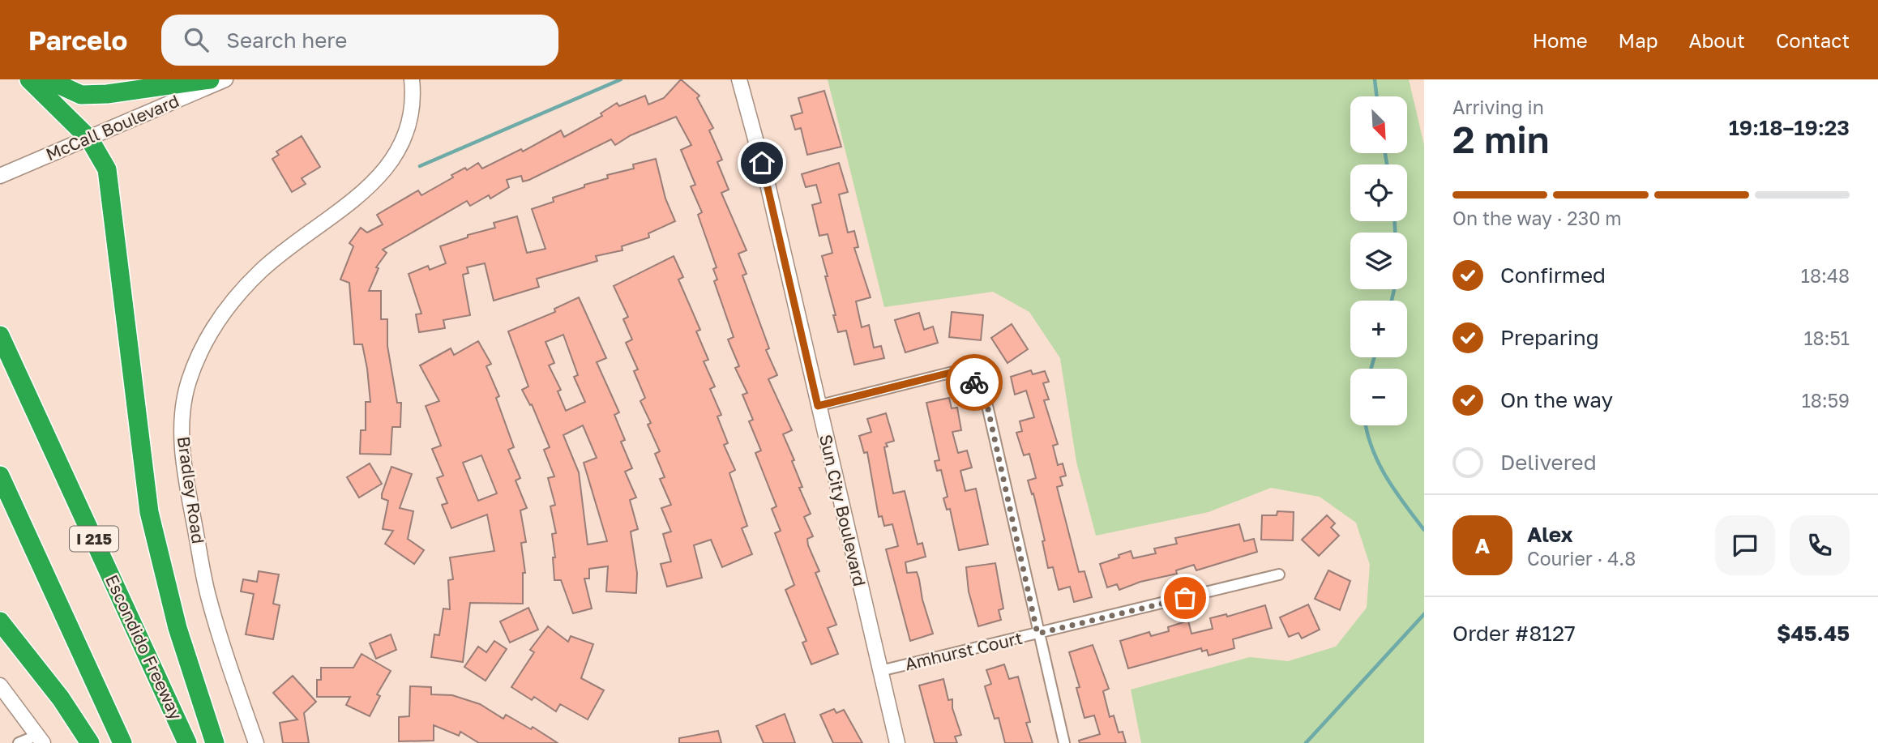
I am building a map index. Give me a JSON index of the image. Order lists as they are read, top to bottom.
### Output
{
  "streets": {
    "highway": ["I 215", "Escondido Freeway"],
    "street": [
      "McCall Boulevard",
      "Bradley Road",
      "Sun City Boulevard",
      "Amhurst Court"
    ]
  },
  "crossings": [
    ["Sun City Boulevard", "Amhurst Court"]
  ],
  "north": "bottom right",
  "page": {
    "header": "Parcelo",
    "search": "Search here",
    "nav": [
      "Home",
      "Map",
      "About",
      "Contact"
    ],
    "heading": ["2 min", "Arriving in", "19:18–19:23"],
    "panel": [
      "Alex",
      "Courier · 4.8",
      "Order #8127",
      "$45.45"
    ],
    "map_buttons": ["+", "−"],
    "bar": "On the way · 230 m",
    "list": [
      ["Confirmed", "18:48"],
      ["Preparing", "18:51"],
      ["On the way", "18:59"],
      "Delivered"
    ],
    "round": "A"
  }
}
